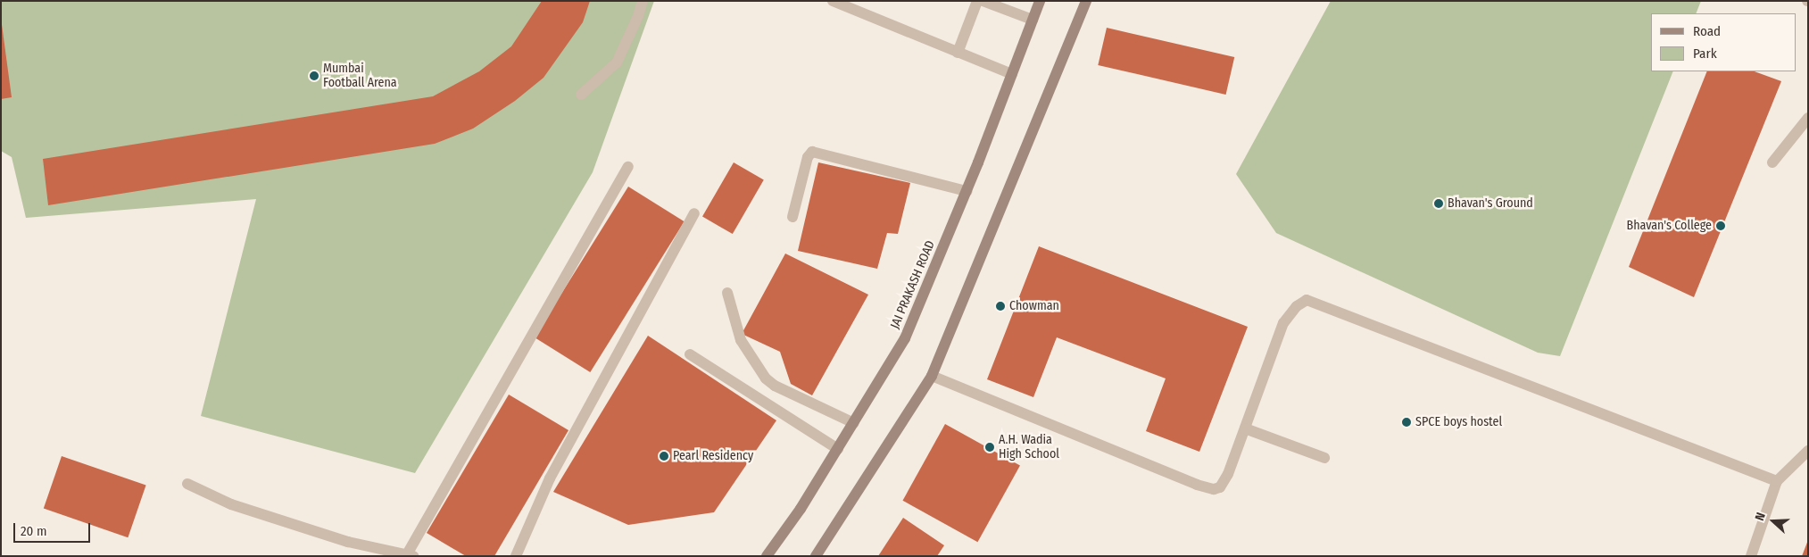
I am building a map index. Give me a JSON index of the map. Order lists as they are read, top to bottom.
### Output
{
  "streets": {
    "main road": ["JAI PRAKASH ROAD"]
  },
  "places": [
    "Mumbai Football Arena",
    "Bhavan's Ground",
    "Bhavan's College",
    "Chowman",
    "SPCE boys hostel",
    "A.H. Wadia High School",
    "Pearl Residency"
  ],
  "legend": ["Road", "Park"],
  "scale_bar": "20 m",
  "north": "left"
}
